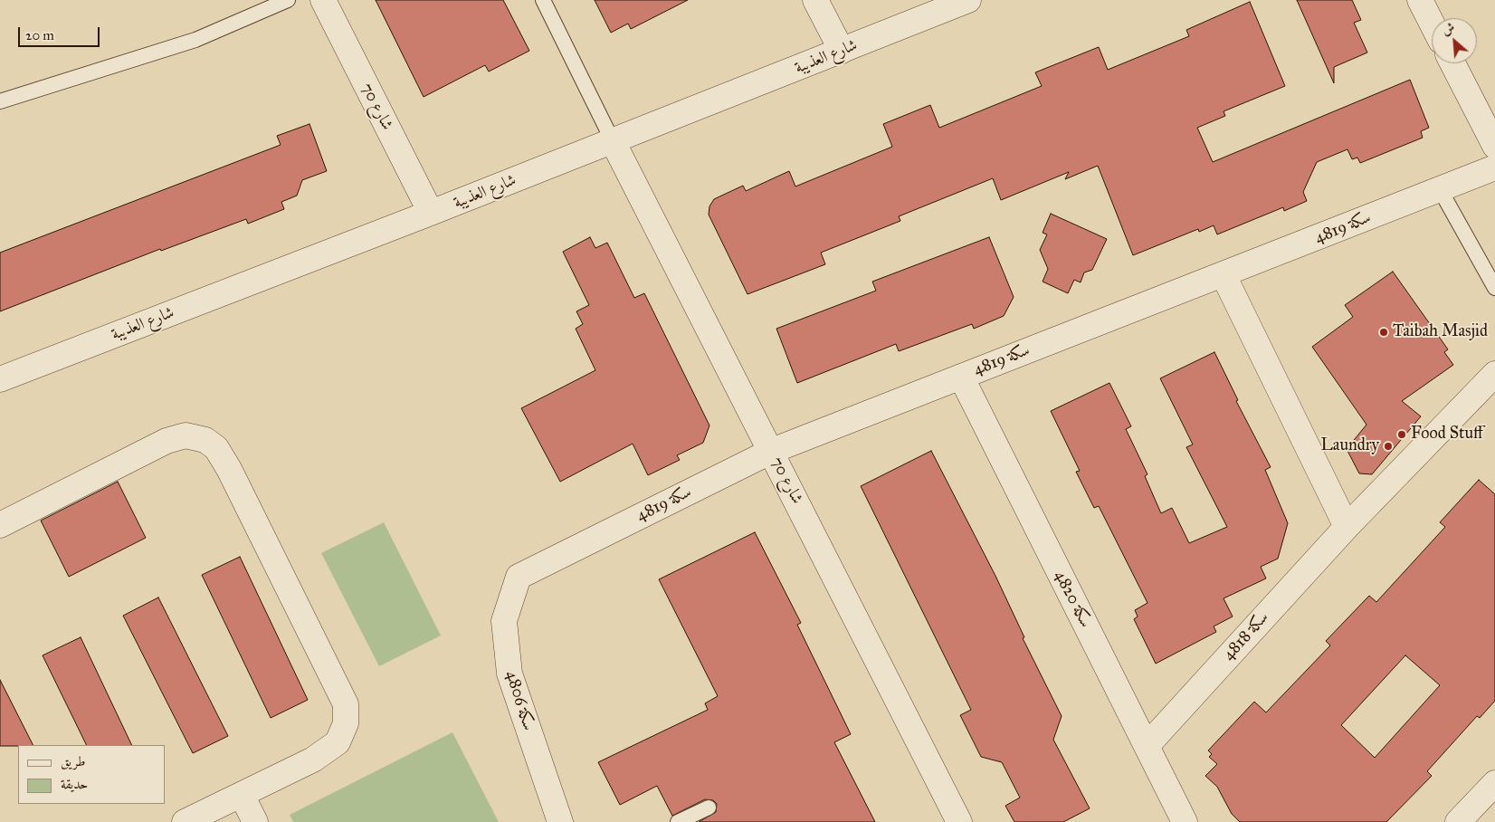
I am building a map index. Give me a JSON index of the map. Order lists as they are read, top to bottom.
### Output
{
  "streets": {
    "street": [
      "شارع العذيبة",
      "شارع 70",
      "سكة 4819",
      "سكة 4820",
      "سكة 4818",
      "سكة 4806"
    ]
  },
  "crossings": [
    ["شارع العذيبة", "شارع 70"],
    ["شارع 70", "سكة 4819"],
    ["سكة 4819", "سكة 4820"],
    ["سكة 4819", "سكة 4806"],
    ["سكة 4820", "سكة 4818"]
  ],
  "places": ["Taibah Masjid", "Food Stuff", "Laundry"],
  "legend": ["طريق", "حديقة"],
  "scale_bar": "20 m",
  "north": "top left"
}
